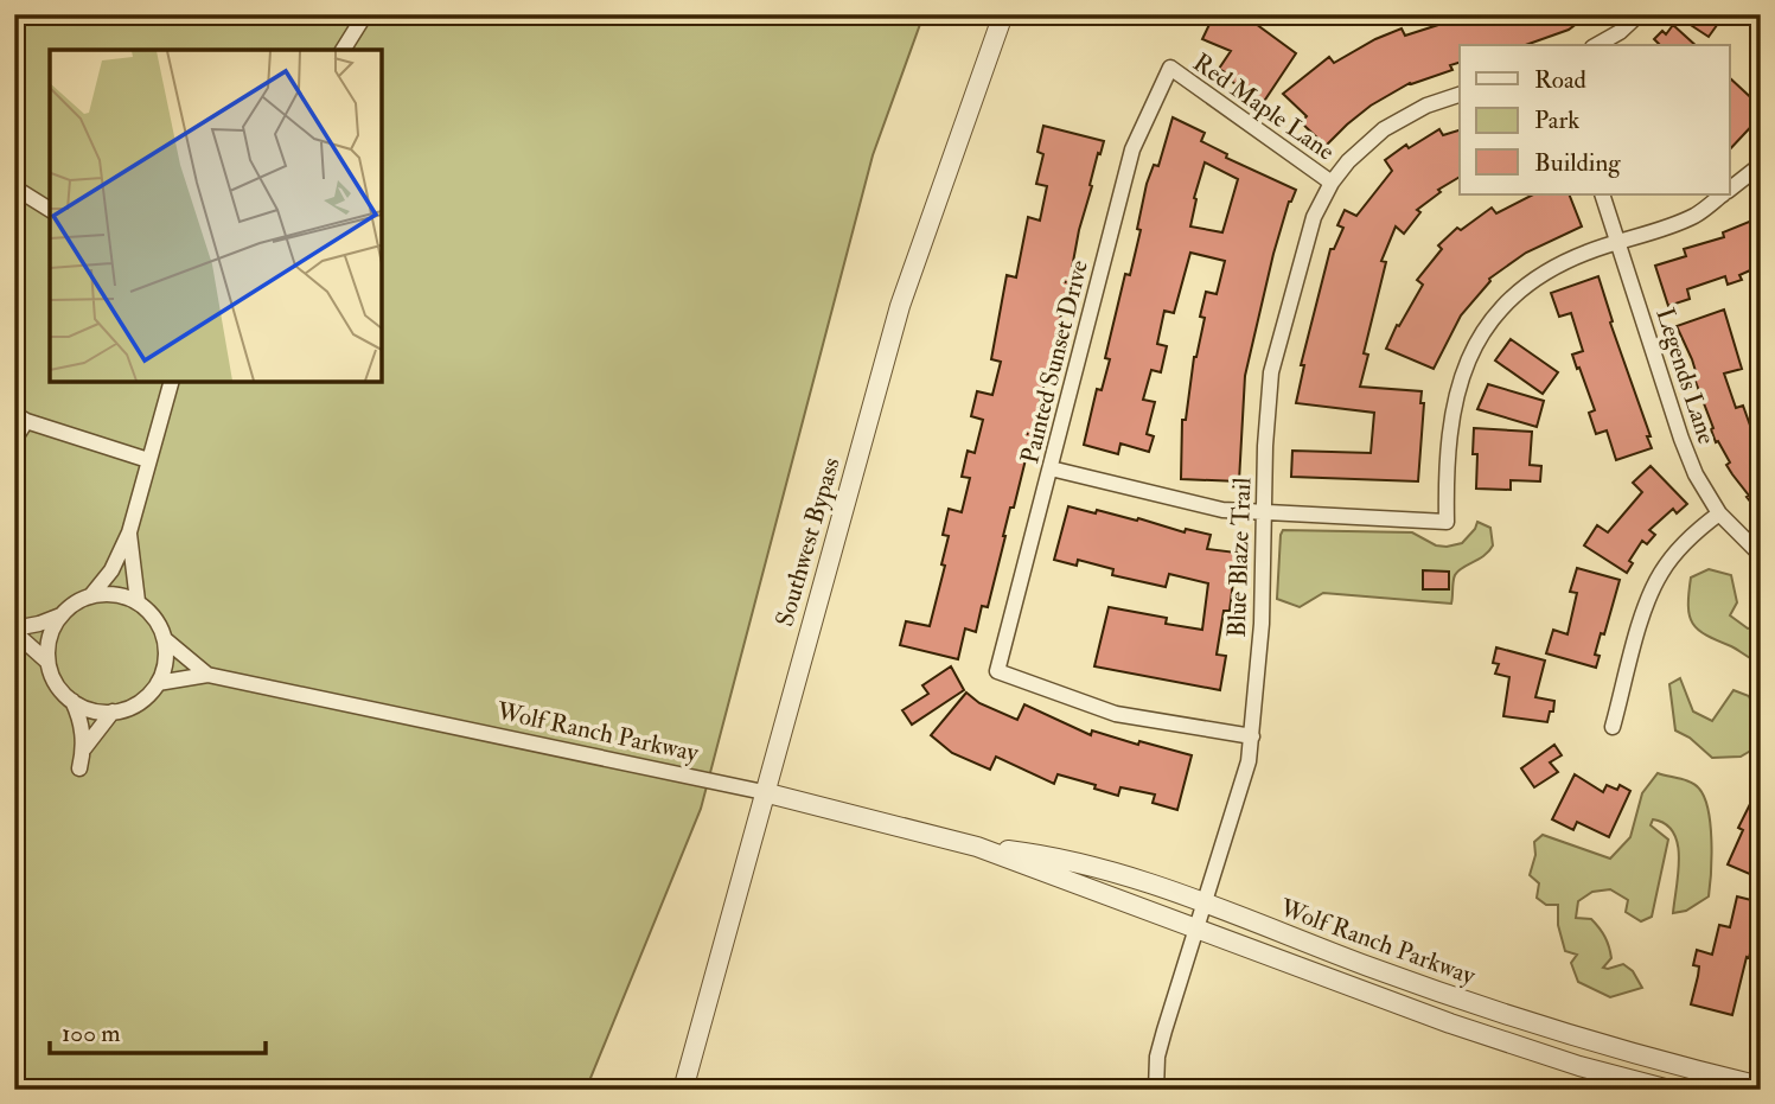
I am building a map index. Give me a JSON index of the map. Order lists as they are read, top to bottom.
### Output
{
  "streets": {
    "street": [
      "Red Maple Lane",
      "Painted Sunset Drive",
      "Legends Lane",
      "Southwest Bypass",
      "Blue Blaze Trail",
      "Wolf Ranch Parkway"
    ]
  },
  "crossings": [
    ["Red Maple Lane", "Painted Sunset Drive"],
    ["Red Maple Lane", "Blue Blaze Trail"],
    ["Painted Sunset Drive", "Blue Blaze Trail"],
    ["Southwest Bypass", "Wolf Ranch Parkway"],
    ["Blue Blaze Trail", "Wolf Ranch Parkway"]
  ],
  "legend": ["Road", "Park", "Building"],
  "scale_bar": "100 m"
}
